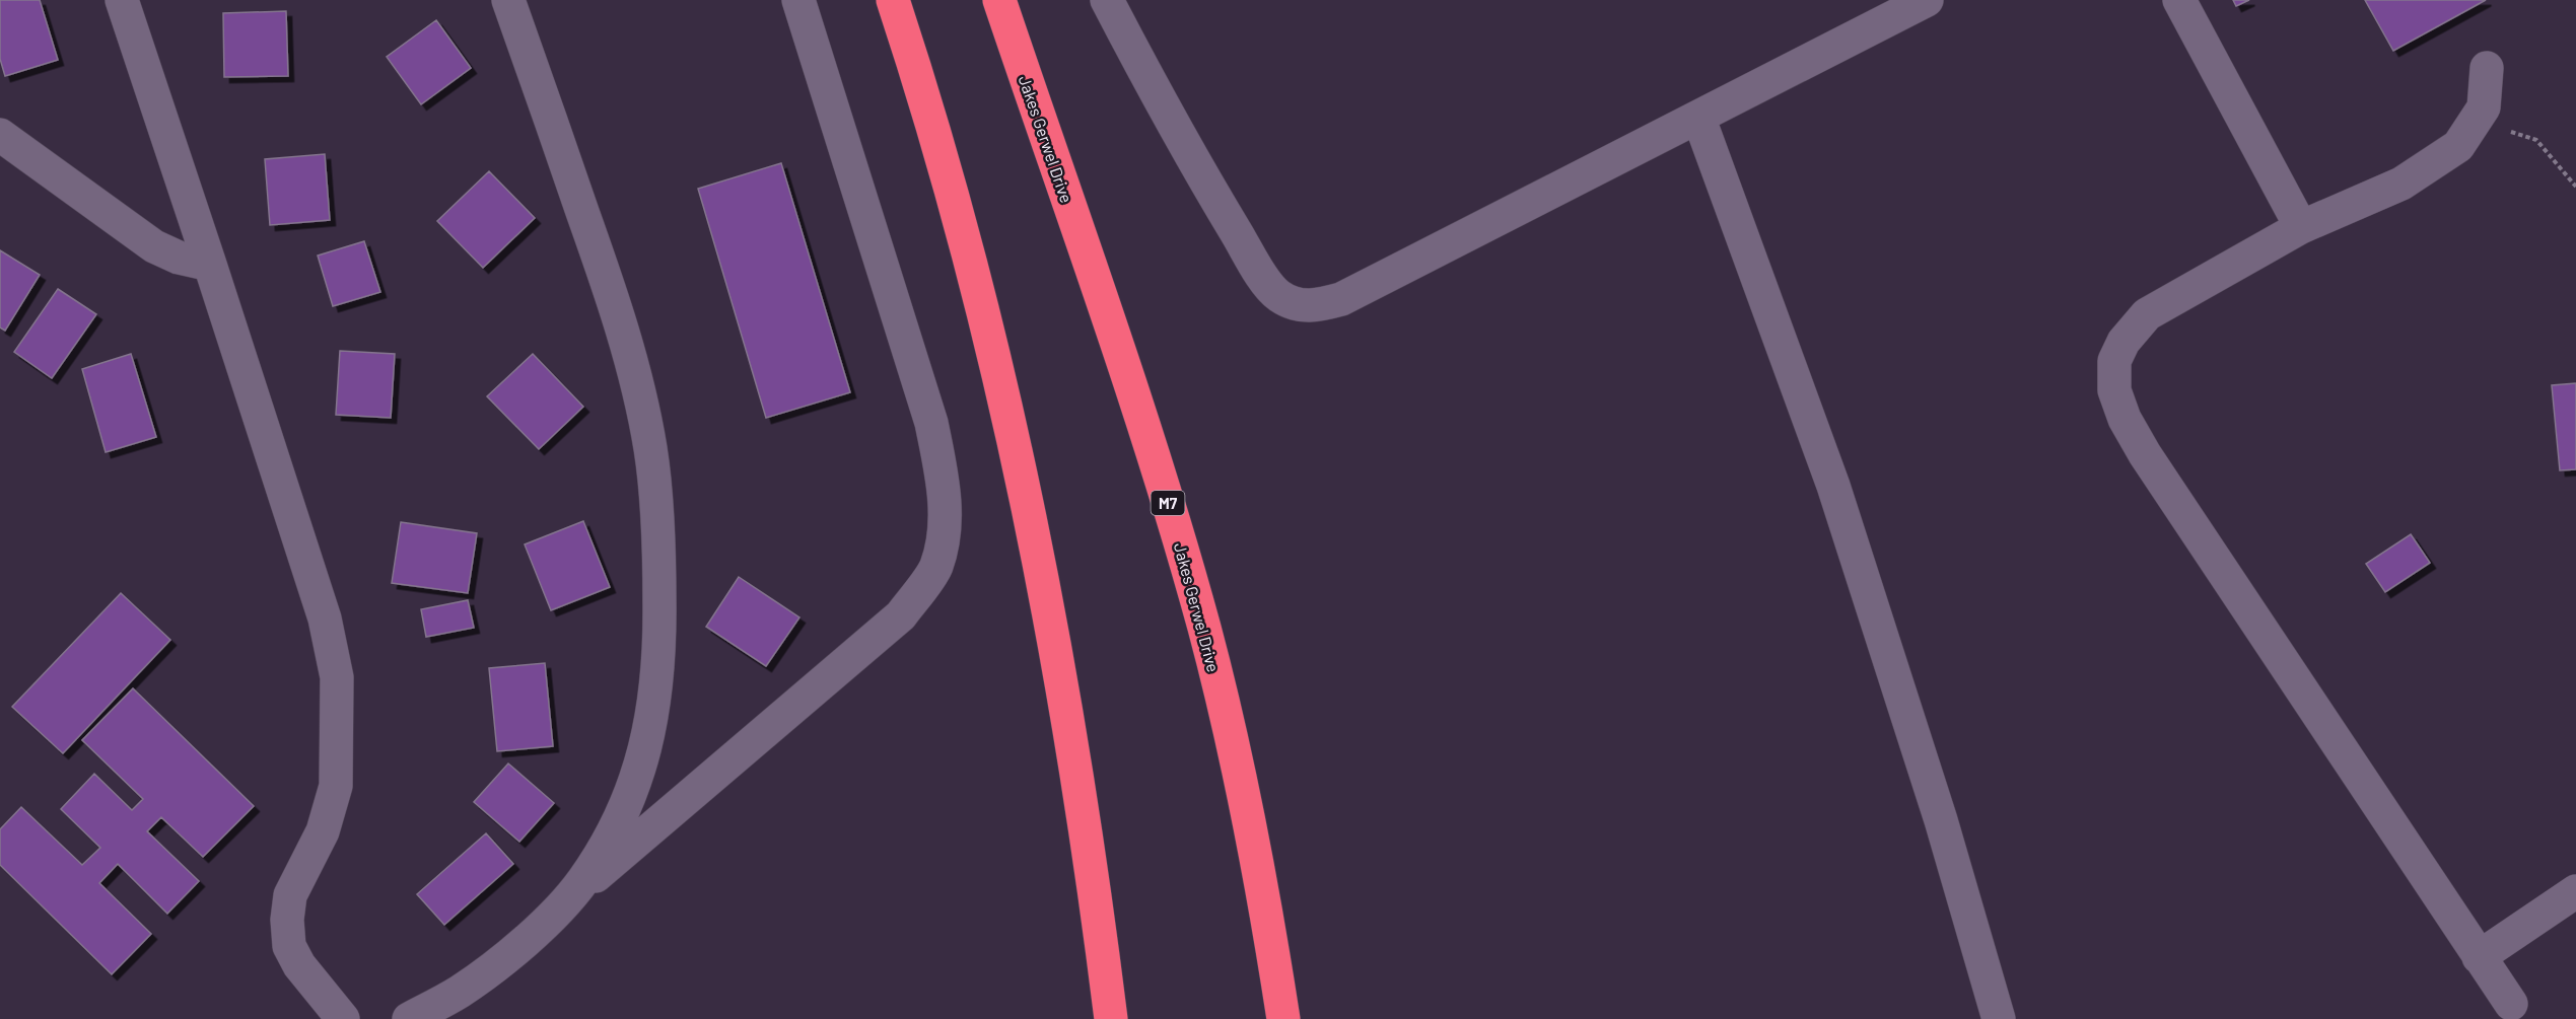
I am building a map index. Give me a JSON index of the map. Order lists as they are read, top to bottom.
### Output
{
  "streets": {
    "highway": ["Jakes Gerwel Drive", "M7"]
  }
}
